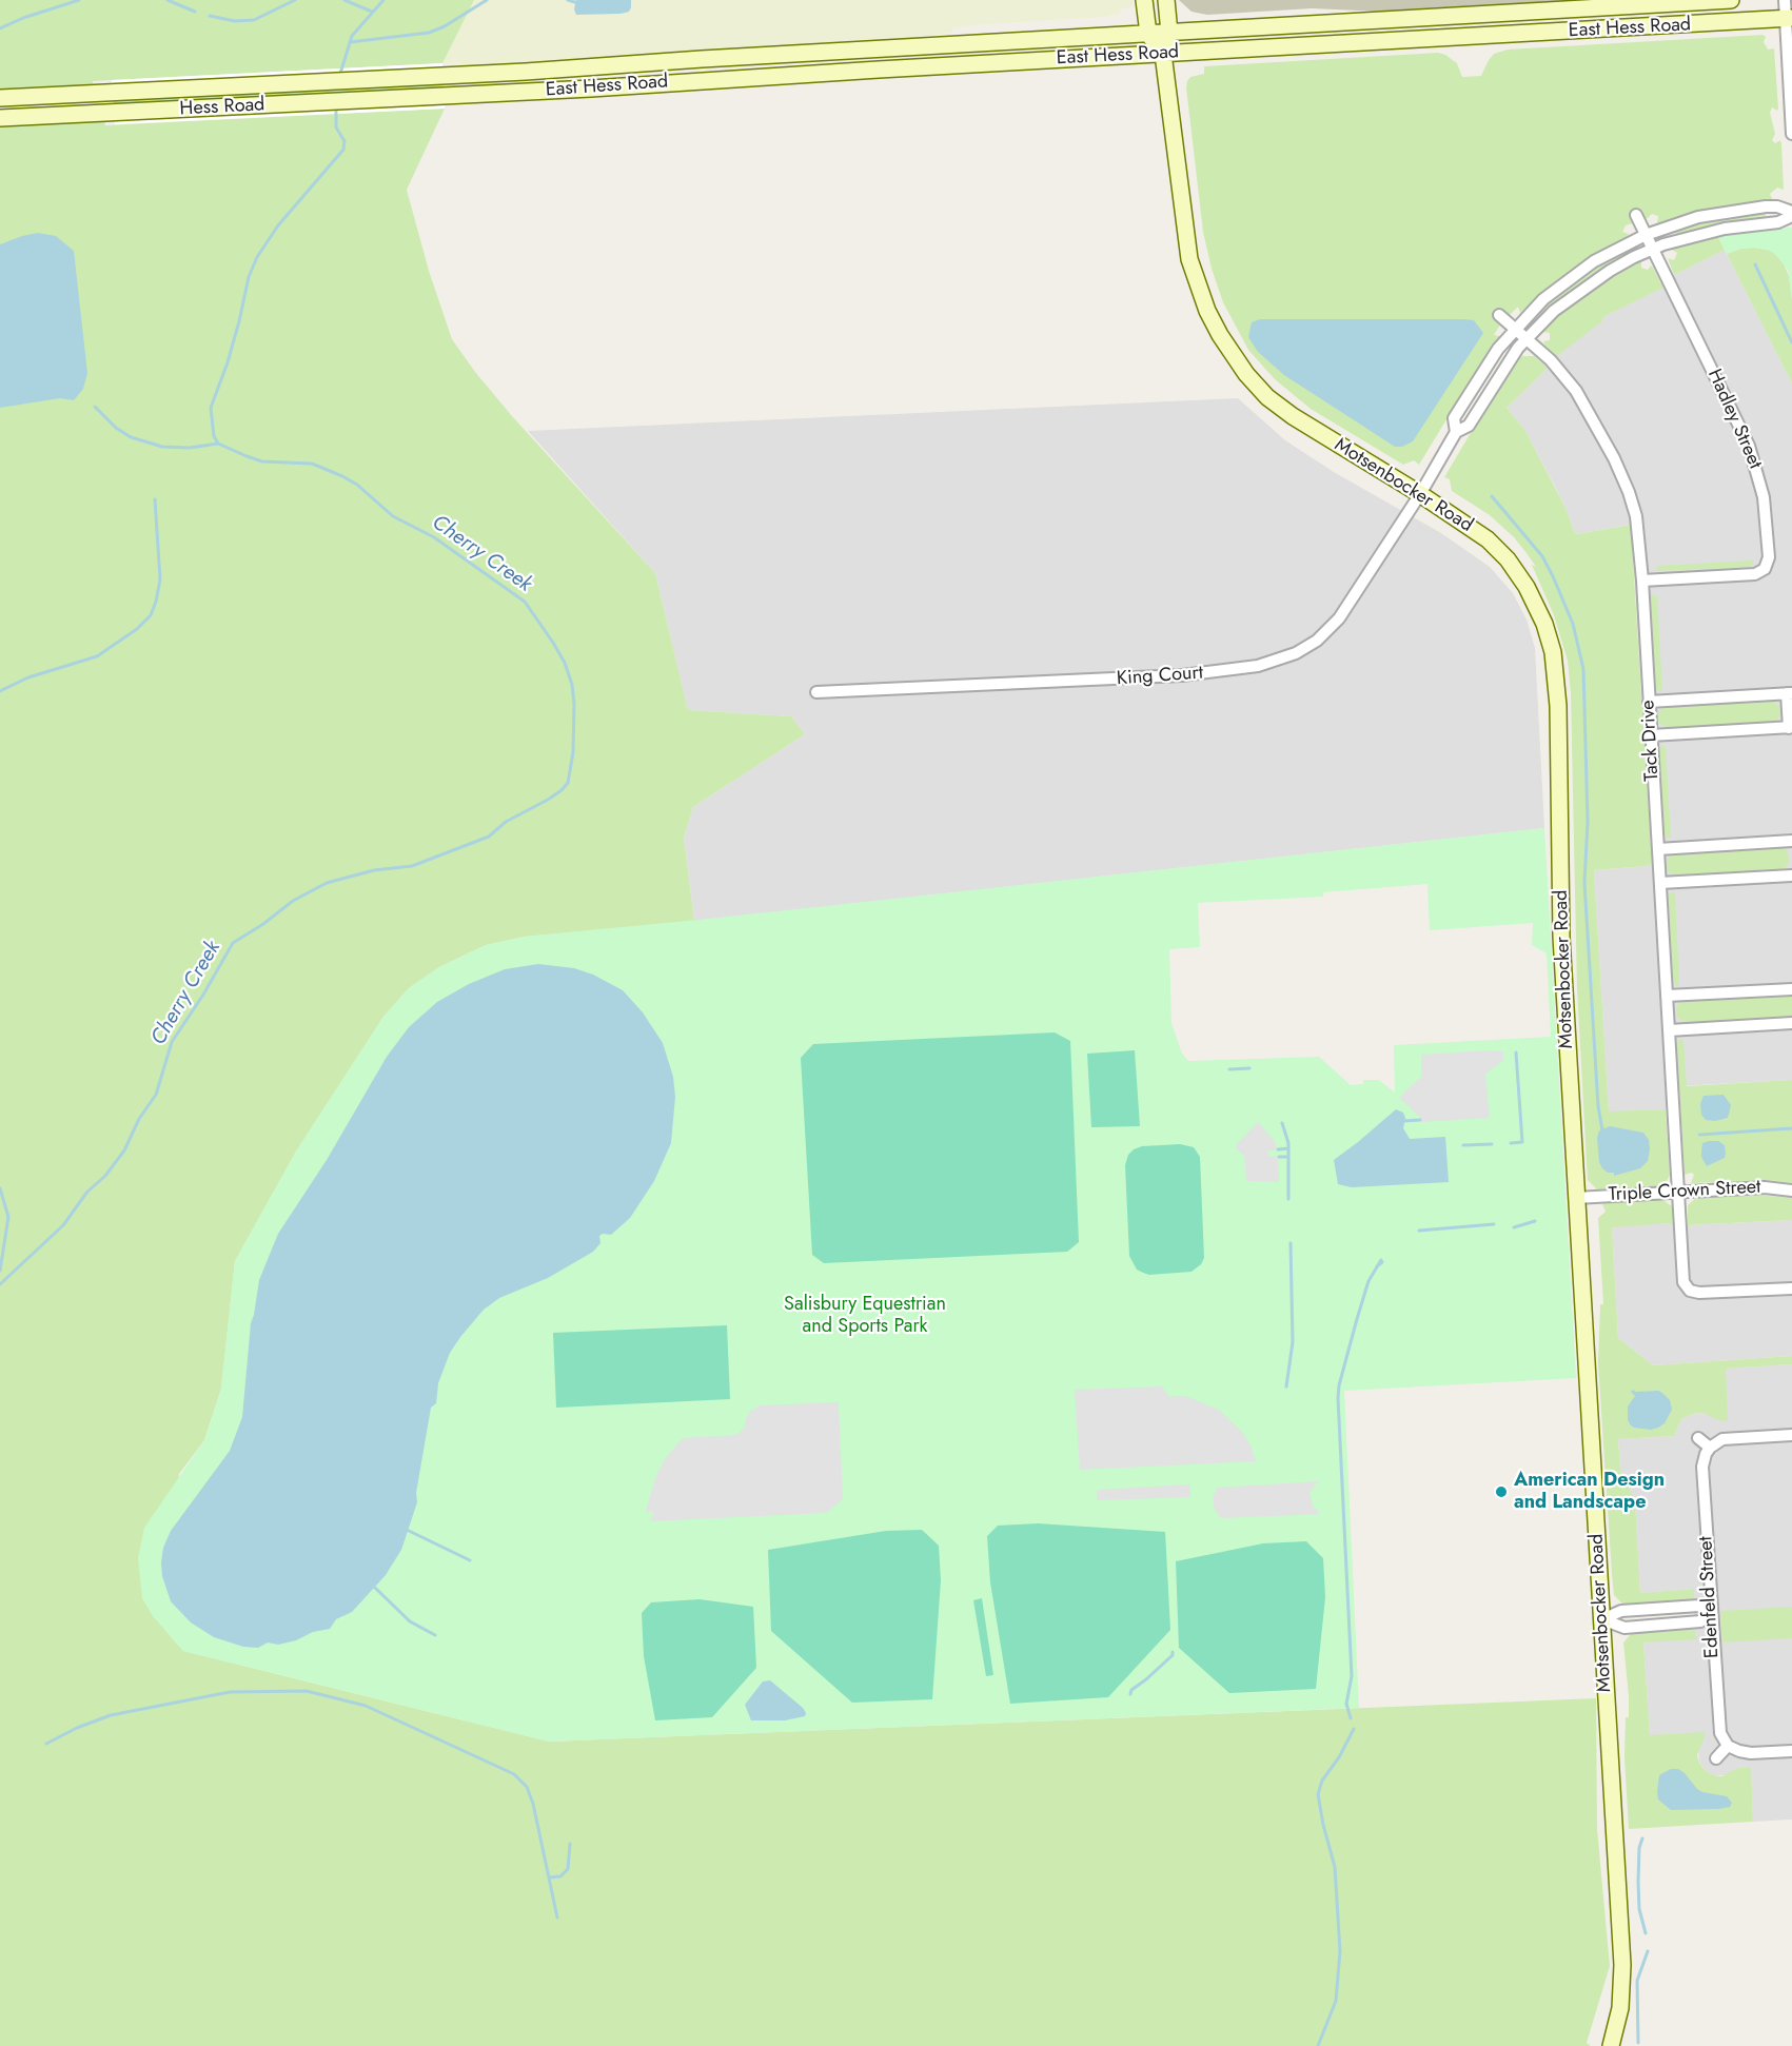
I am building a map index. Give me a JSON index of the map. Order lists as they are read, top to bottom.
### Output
{
  "streets": {
    "main road": ["East Hess Road", "Hess Road", "Motsenbocker Road"],
    "street": [
      "Hadley Street",
      "King Court",
      "Tack Drive",
      "Triple Crown Street",
      "Edenfeld Street"
    ]
  },
  "crossings": [
    ["East Hess Road", "Hess Road"],
    ["East Hess Road", "Motsenbocker Road"],
    ["Hadley Street", "Tack Drive"],
    ["Motsenbocker Road", "King Court"],
    ["Motsenbocker Road", "Triple Crown Street"],
    ["Tack Drive", "Triple Crown Street"]
  ],
  "water": ["Cherry Creek"],
  "parks": ["Salisbury Equestrian and Sports Park"],
  "places": ["American Design and Landscape"]
}
